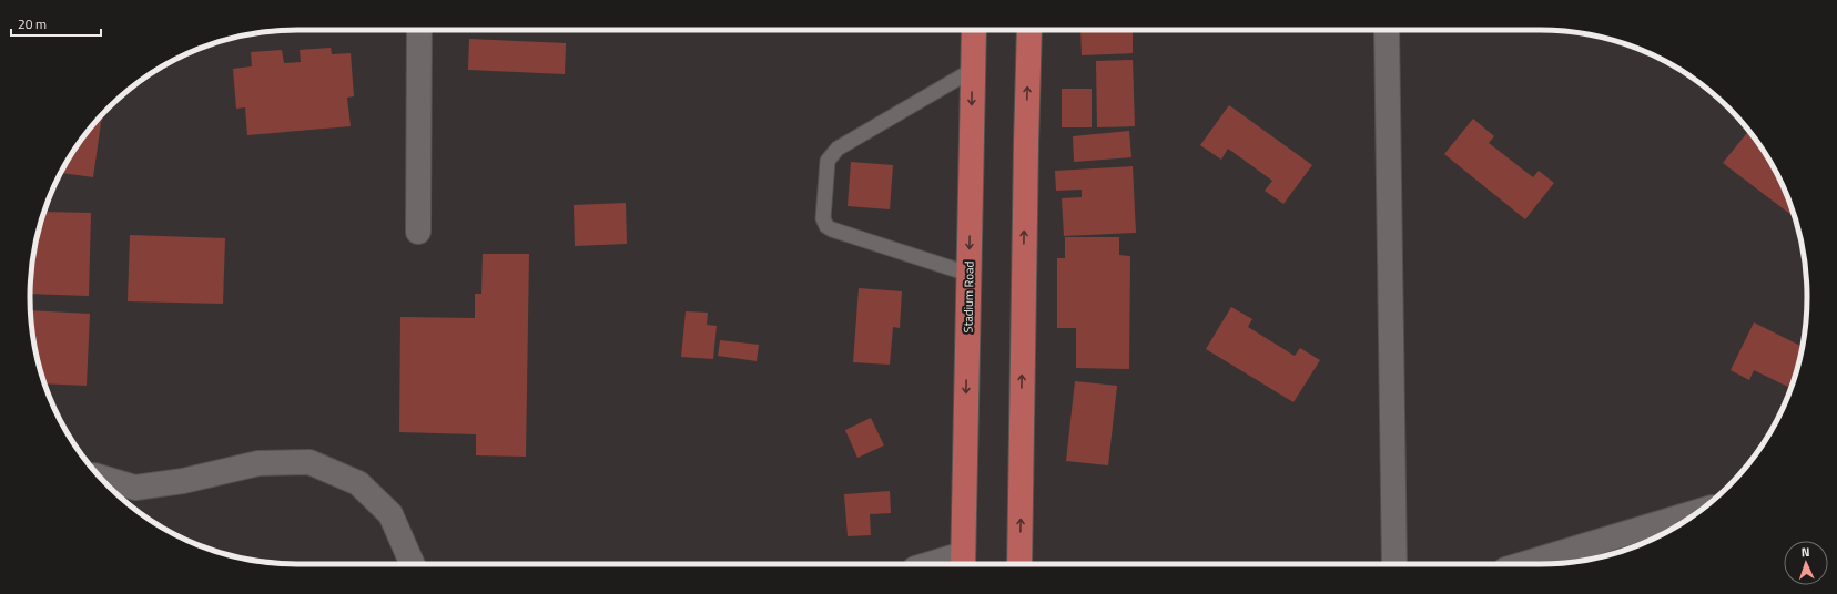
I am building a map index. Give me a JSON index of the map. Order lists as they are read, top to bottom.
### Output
{
  "streets": {
    "main road": ["Stadium Road"]
  },
  "scale_bar": "20 m",
  "north": "top"
}
